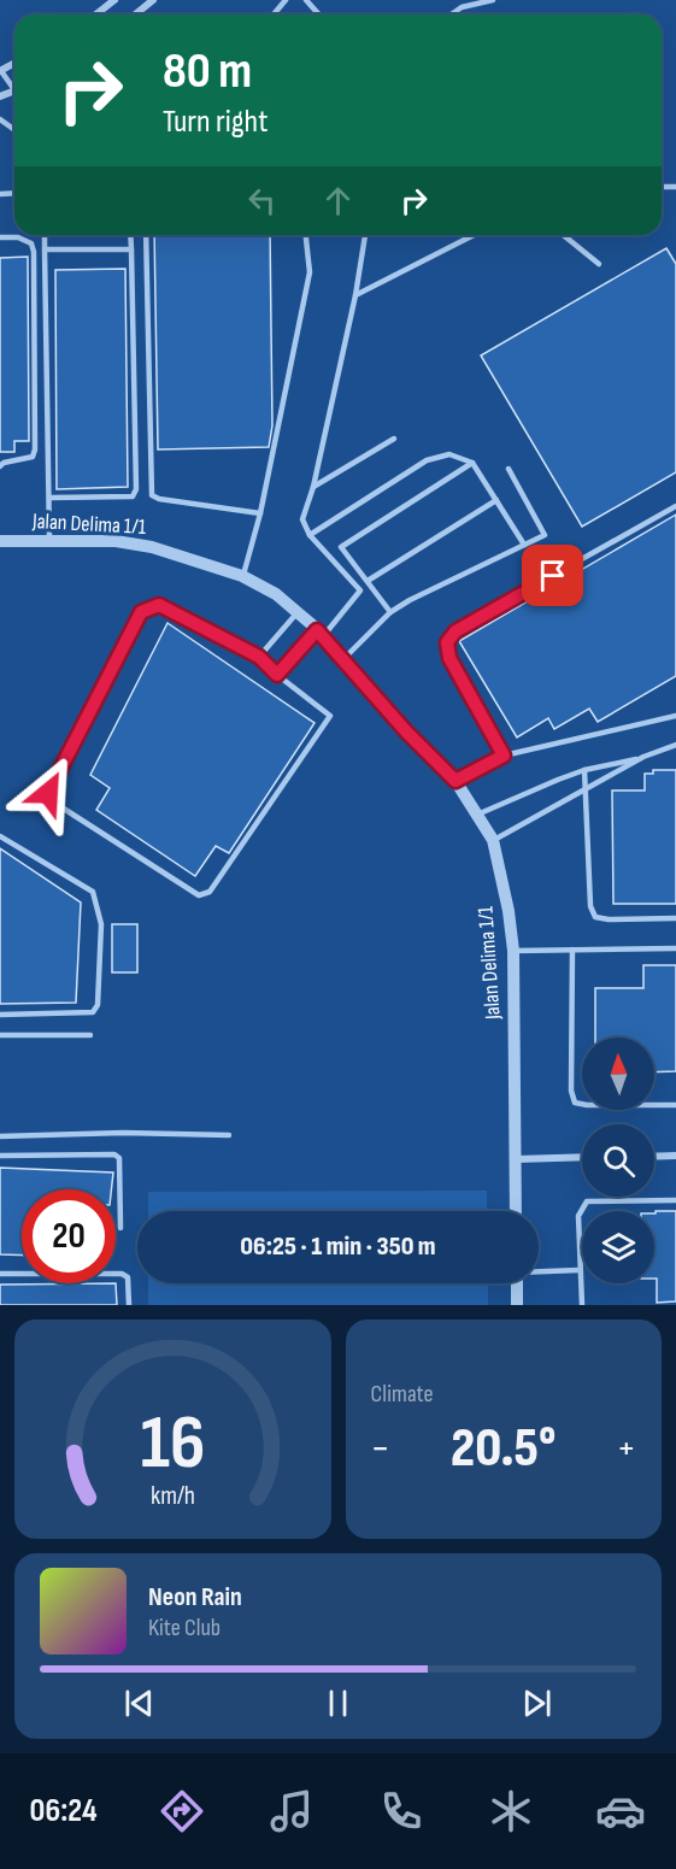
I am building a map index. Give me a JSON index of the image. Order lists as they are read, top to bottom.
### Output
{
  "streets": {
    "street": ["Jalan Delima 1/1"]
  },
  "north": "top",
  "page": {
    "turn": ["80 m", "Turn right"],
    "limit": "20",
    "trip": "06:25 · 1 min · 350 m",
    "tile": "Climate",
    "heat": ["−", "20.5°", "+"],
    "song": ["Neon Rain", "Kite Club"],
    "tabs": "06:24",
    "gauge": ["16", "km/h"]
  }
}
